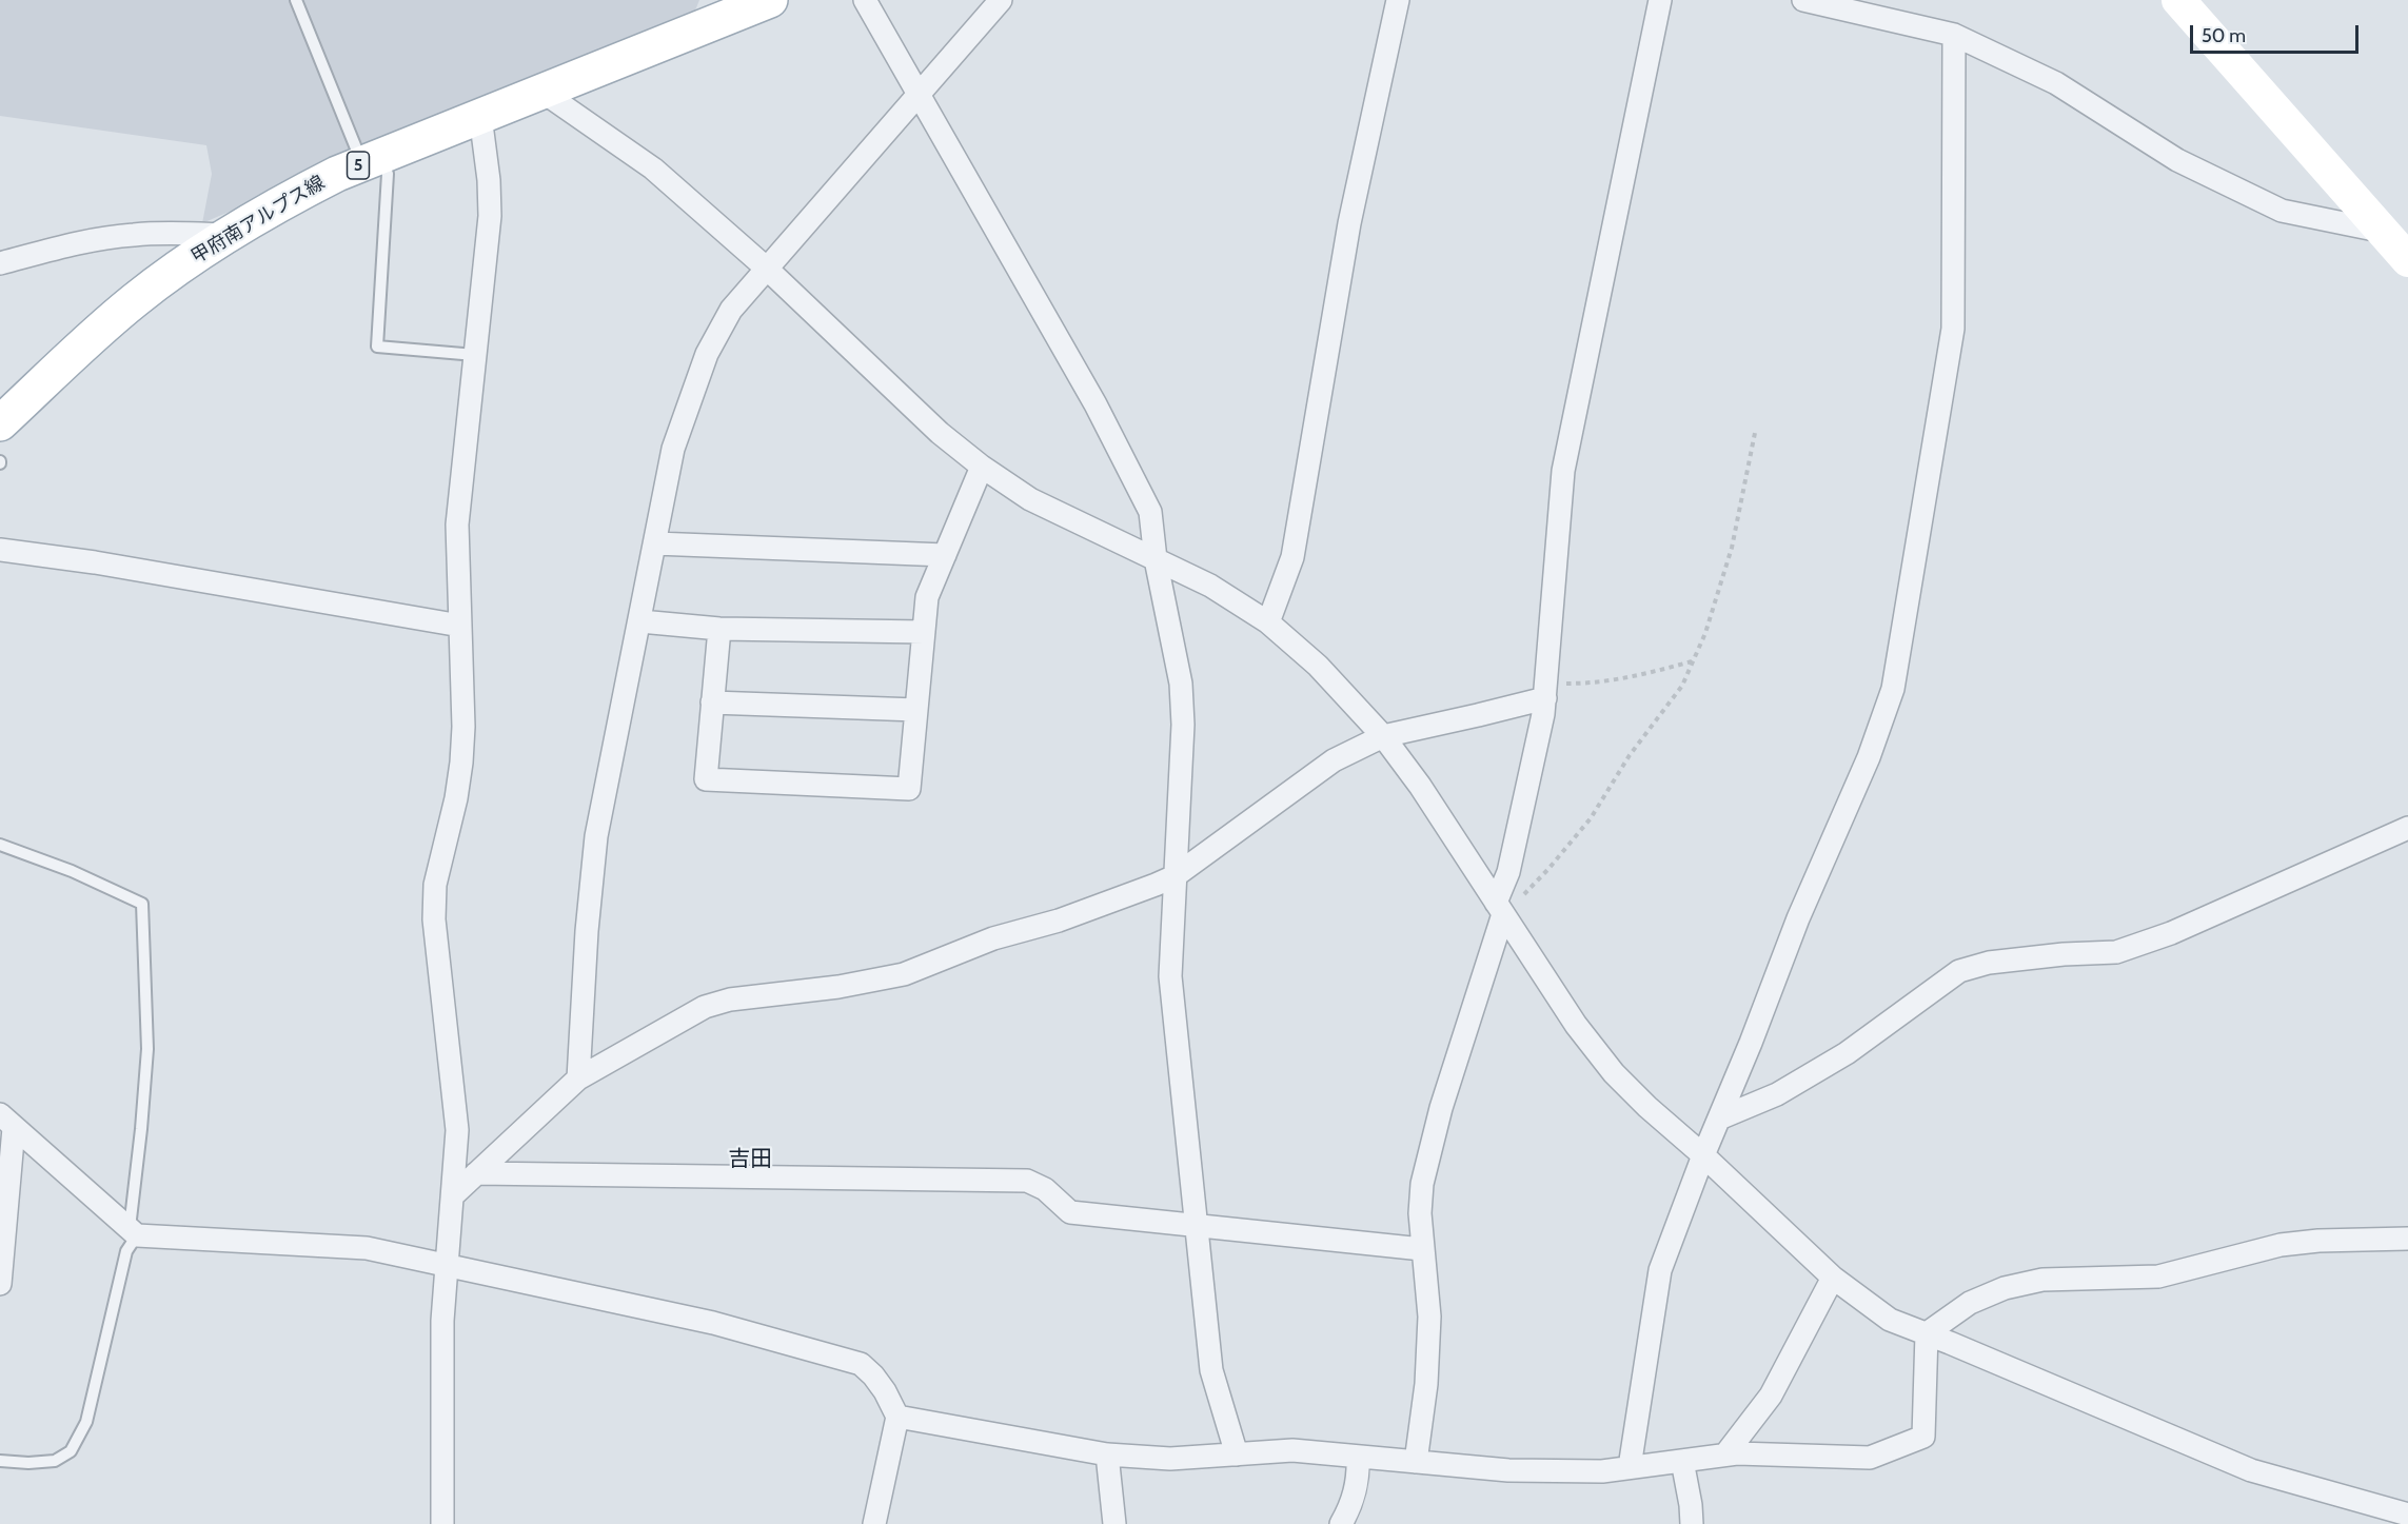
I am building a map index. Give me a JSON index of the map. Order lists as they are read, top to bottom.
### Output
{
  "streets": {
    "main road": ["5", "甲府南アルプス線"]
  },
  "districts": ["吉田"],
  "scale_bar": "50 m"
}
